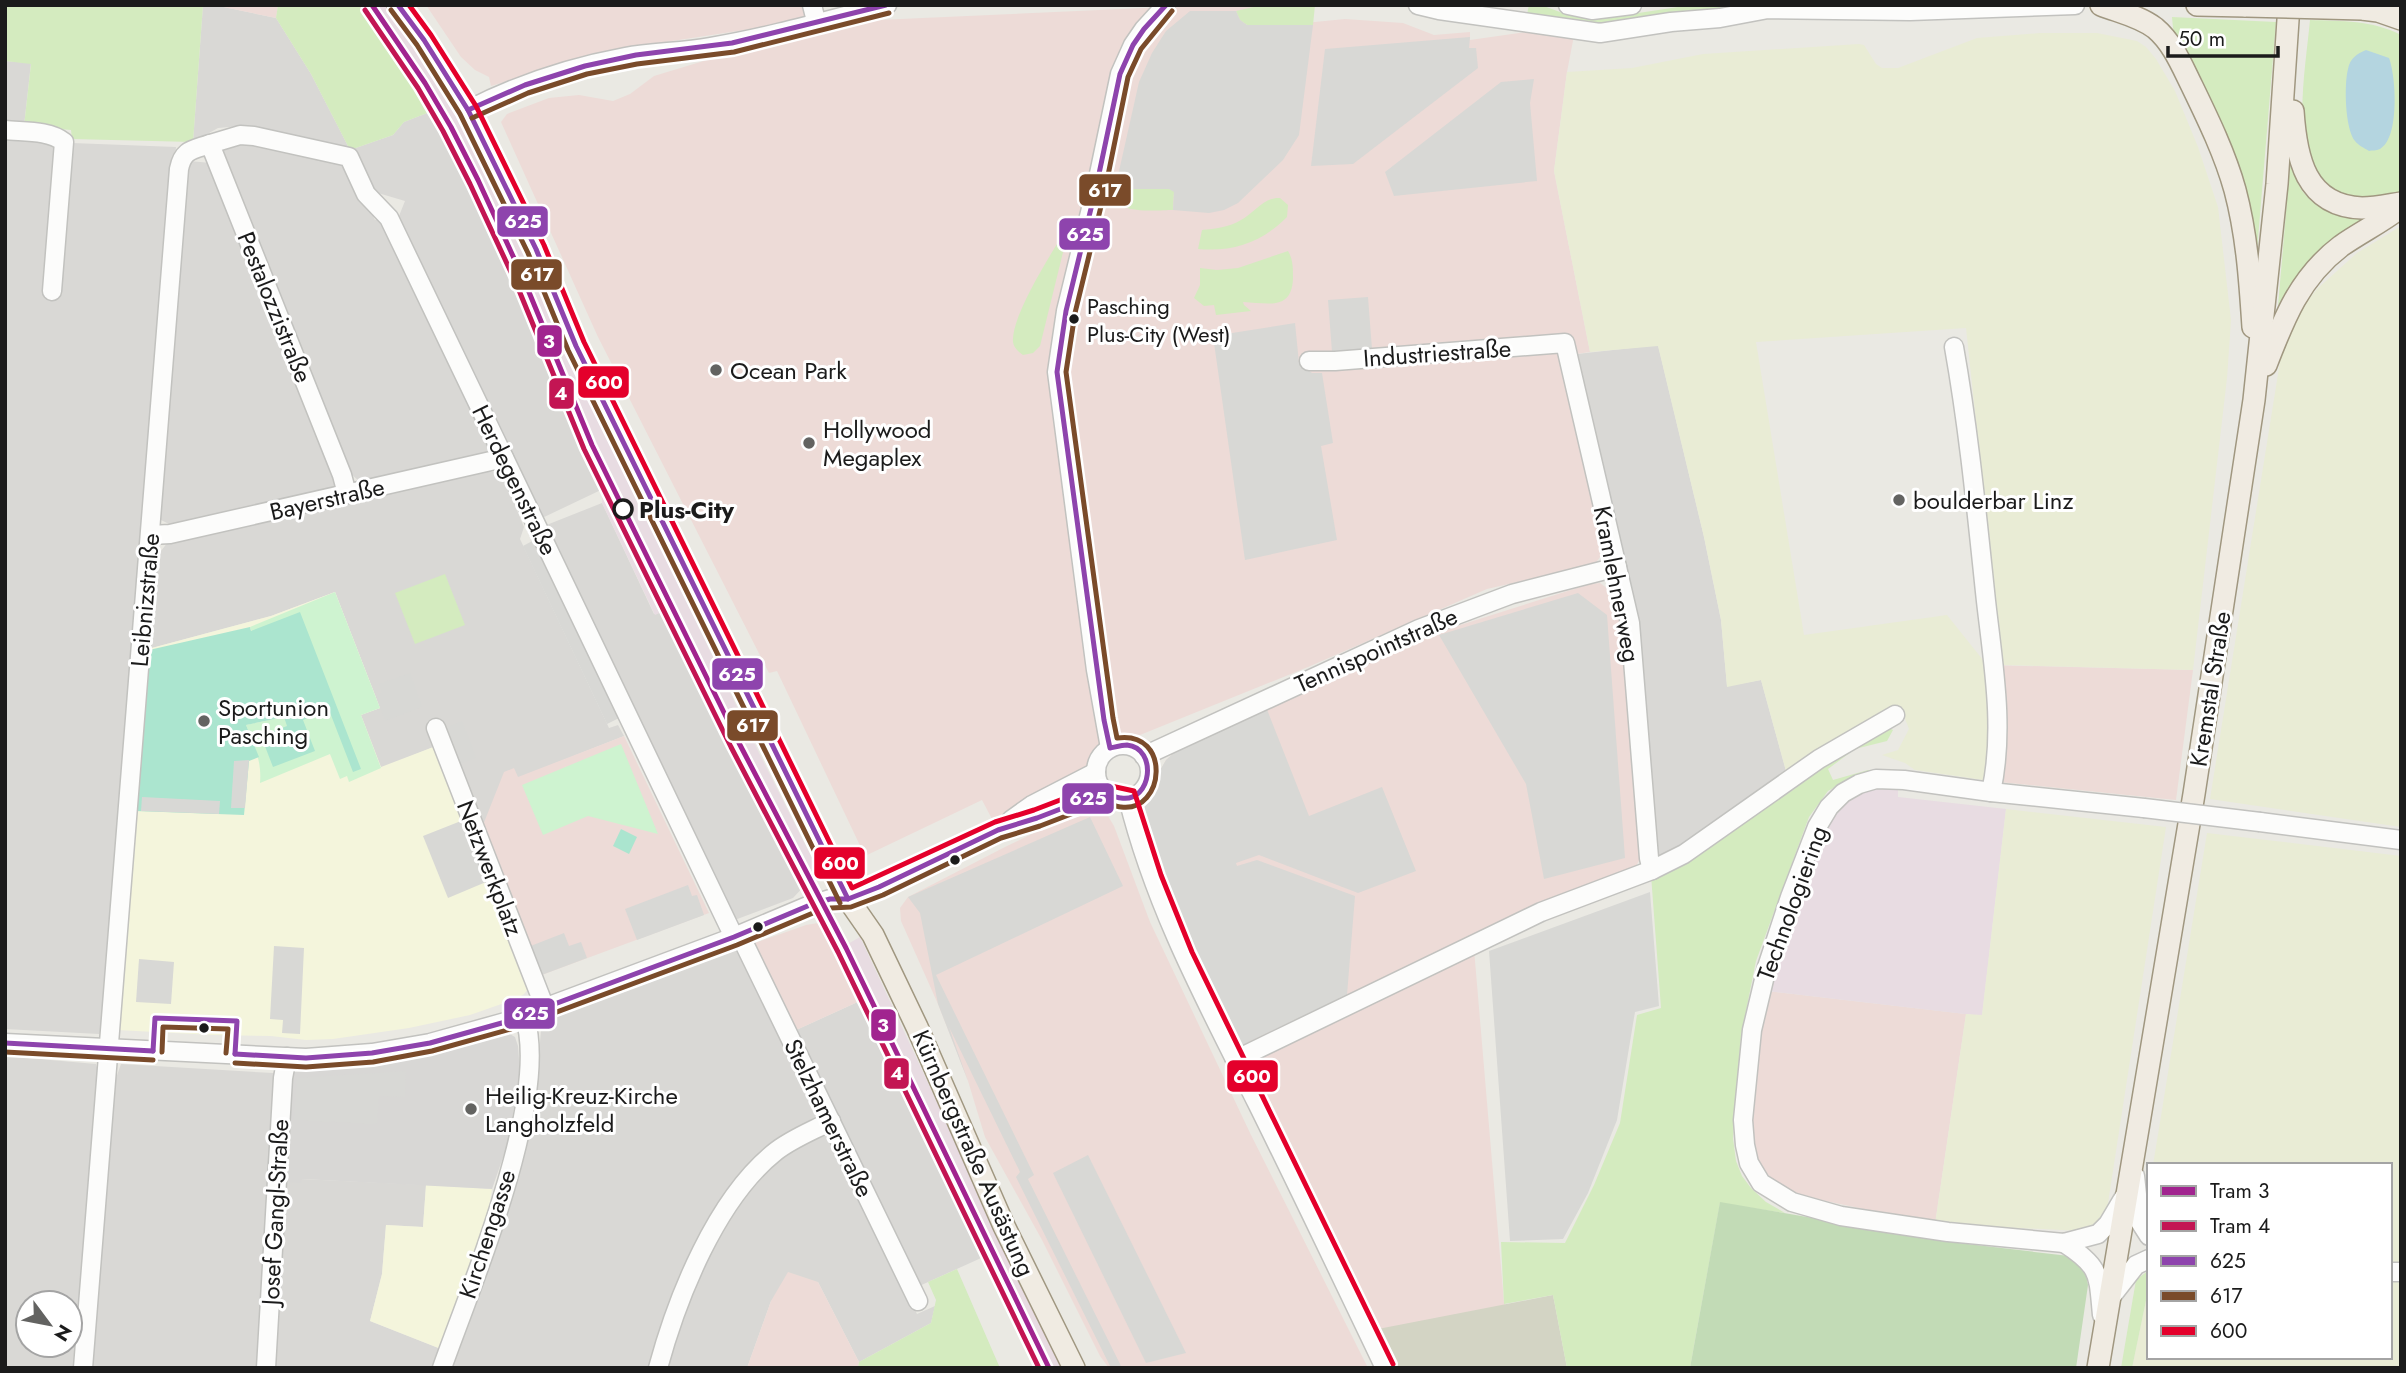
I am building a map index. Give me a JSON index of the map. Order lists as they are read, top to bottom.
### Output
{
  "streets": {
    "main road": ["Kremstal Straße", "Kürnbergstraße Ausästung"],
    "street": [
      "Pestalozzistraße",
      "Industriestraße",
      "Herdegenstraße",
      "Bayerstraße",
      "Kramlehnerweg",
      "Leibnizstraße",
      "Tennispointstraße",
      "Netzwerkplatz",
      "Technologiering",
      "Stelzhamerstraße",
      "Josef Gangl-Straße",
      "Kirchengasse"
    ]
  },
  "crossings": [
    ["Pestalozzistraße", "Herdegenstraße"],
    ["Pestalozzistraße", "Bayerstraße"],
    ["Pestalozzistraße", "Leibnizstraße"],
    ["Industriestraße", "Kramlehnerweg"],
    ["Herdegenstraße", "Bayerstraße"],
    ["Herdegenstraße", "Leibnizstraße"],
    ["Herdegenstraße", "Stelzhamerstraße"],
    ["Bayerstraße", "Leibnizstraße"],
    ["Kramlehnerweg", "Tennispointstraße"],
    ["Kremstal Straße", "Technologiering"]
  ],
  "places": [
    "Pasching Plus-City (West)",
    "Ocean Park",
    "Hollywood Megaplex",
    "boulderbar Linz",
    "Plus-City",
    "Sportunion Pasching",
    "Heilig-Kreuz-Kirche Langholzfeld"
  ],
  "lines": [
    "tram line 3",
    "transit line 625",
    "transit line 600",
    "tram line 4",
    "transit line 617"
  ],
  "legend": [
    "Tram 3",
    "Tram 4",
    "625",
    "617",
    "600"
  ],
  "scale_bar": "50 m",
  "north": "bottom right"
}
